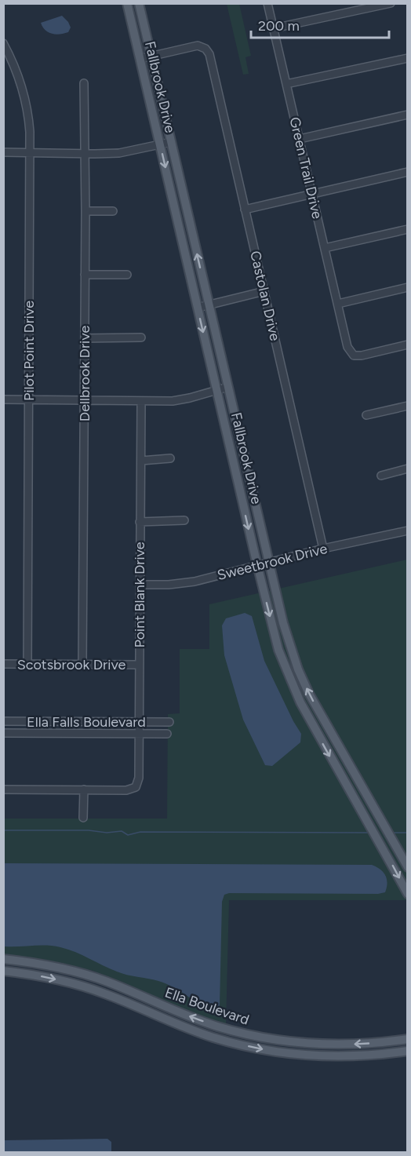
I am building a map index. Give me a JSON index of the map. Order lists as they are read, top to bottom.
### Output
{
  "streets": {
    "main road": ["Fallbrook Drive", "Ella Boulevard"],
    "street": [
      "Green Trail Drive",
      "Castolan Drive",
      "Pilot Point Drive",
      "Dellbrook Drive",
      "Sweetbrook Drive",
      "Point Blank Drive",
      "Scotsbrook Drive",
      "Ella Falls Boulevard"
    ]
  },
  "crossings": [
    ["Fallbrook Drive", "Castolan Drive"],
    ["Fallbrook Drive", "Sweetbrook Drive"],
    ["Castolan Drive", "Sweetbrook Drive"],
    ["Pilot Point Drive", "Scotsbrook Drive"],
    ["Dellbrook Drive", "Scotsbrook Drive"],
    ["Sweetbrook Drive", "Point Blank Drive"],
    ["Point Blank Drive", "Scotsbrook Drive"],
    ["Point Blank Drive", "Ella Falls Boulevard"]
  ],
  "scale_bar": "200 m"
}
